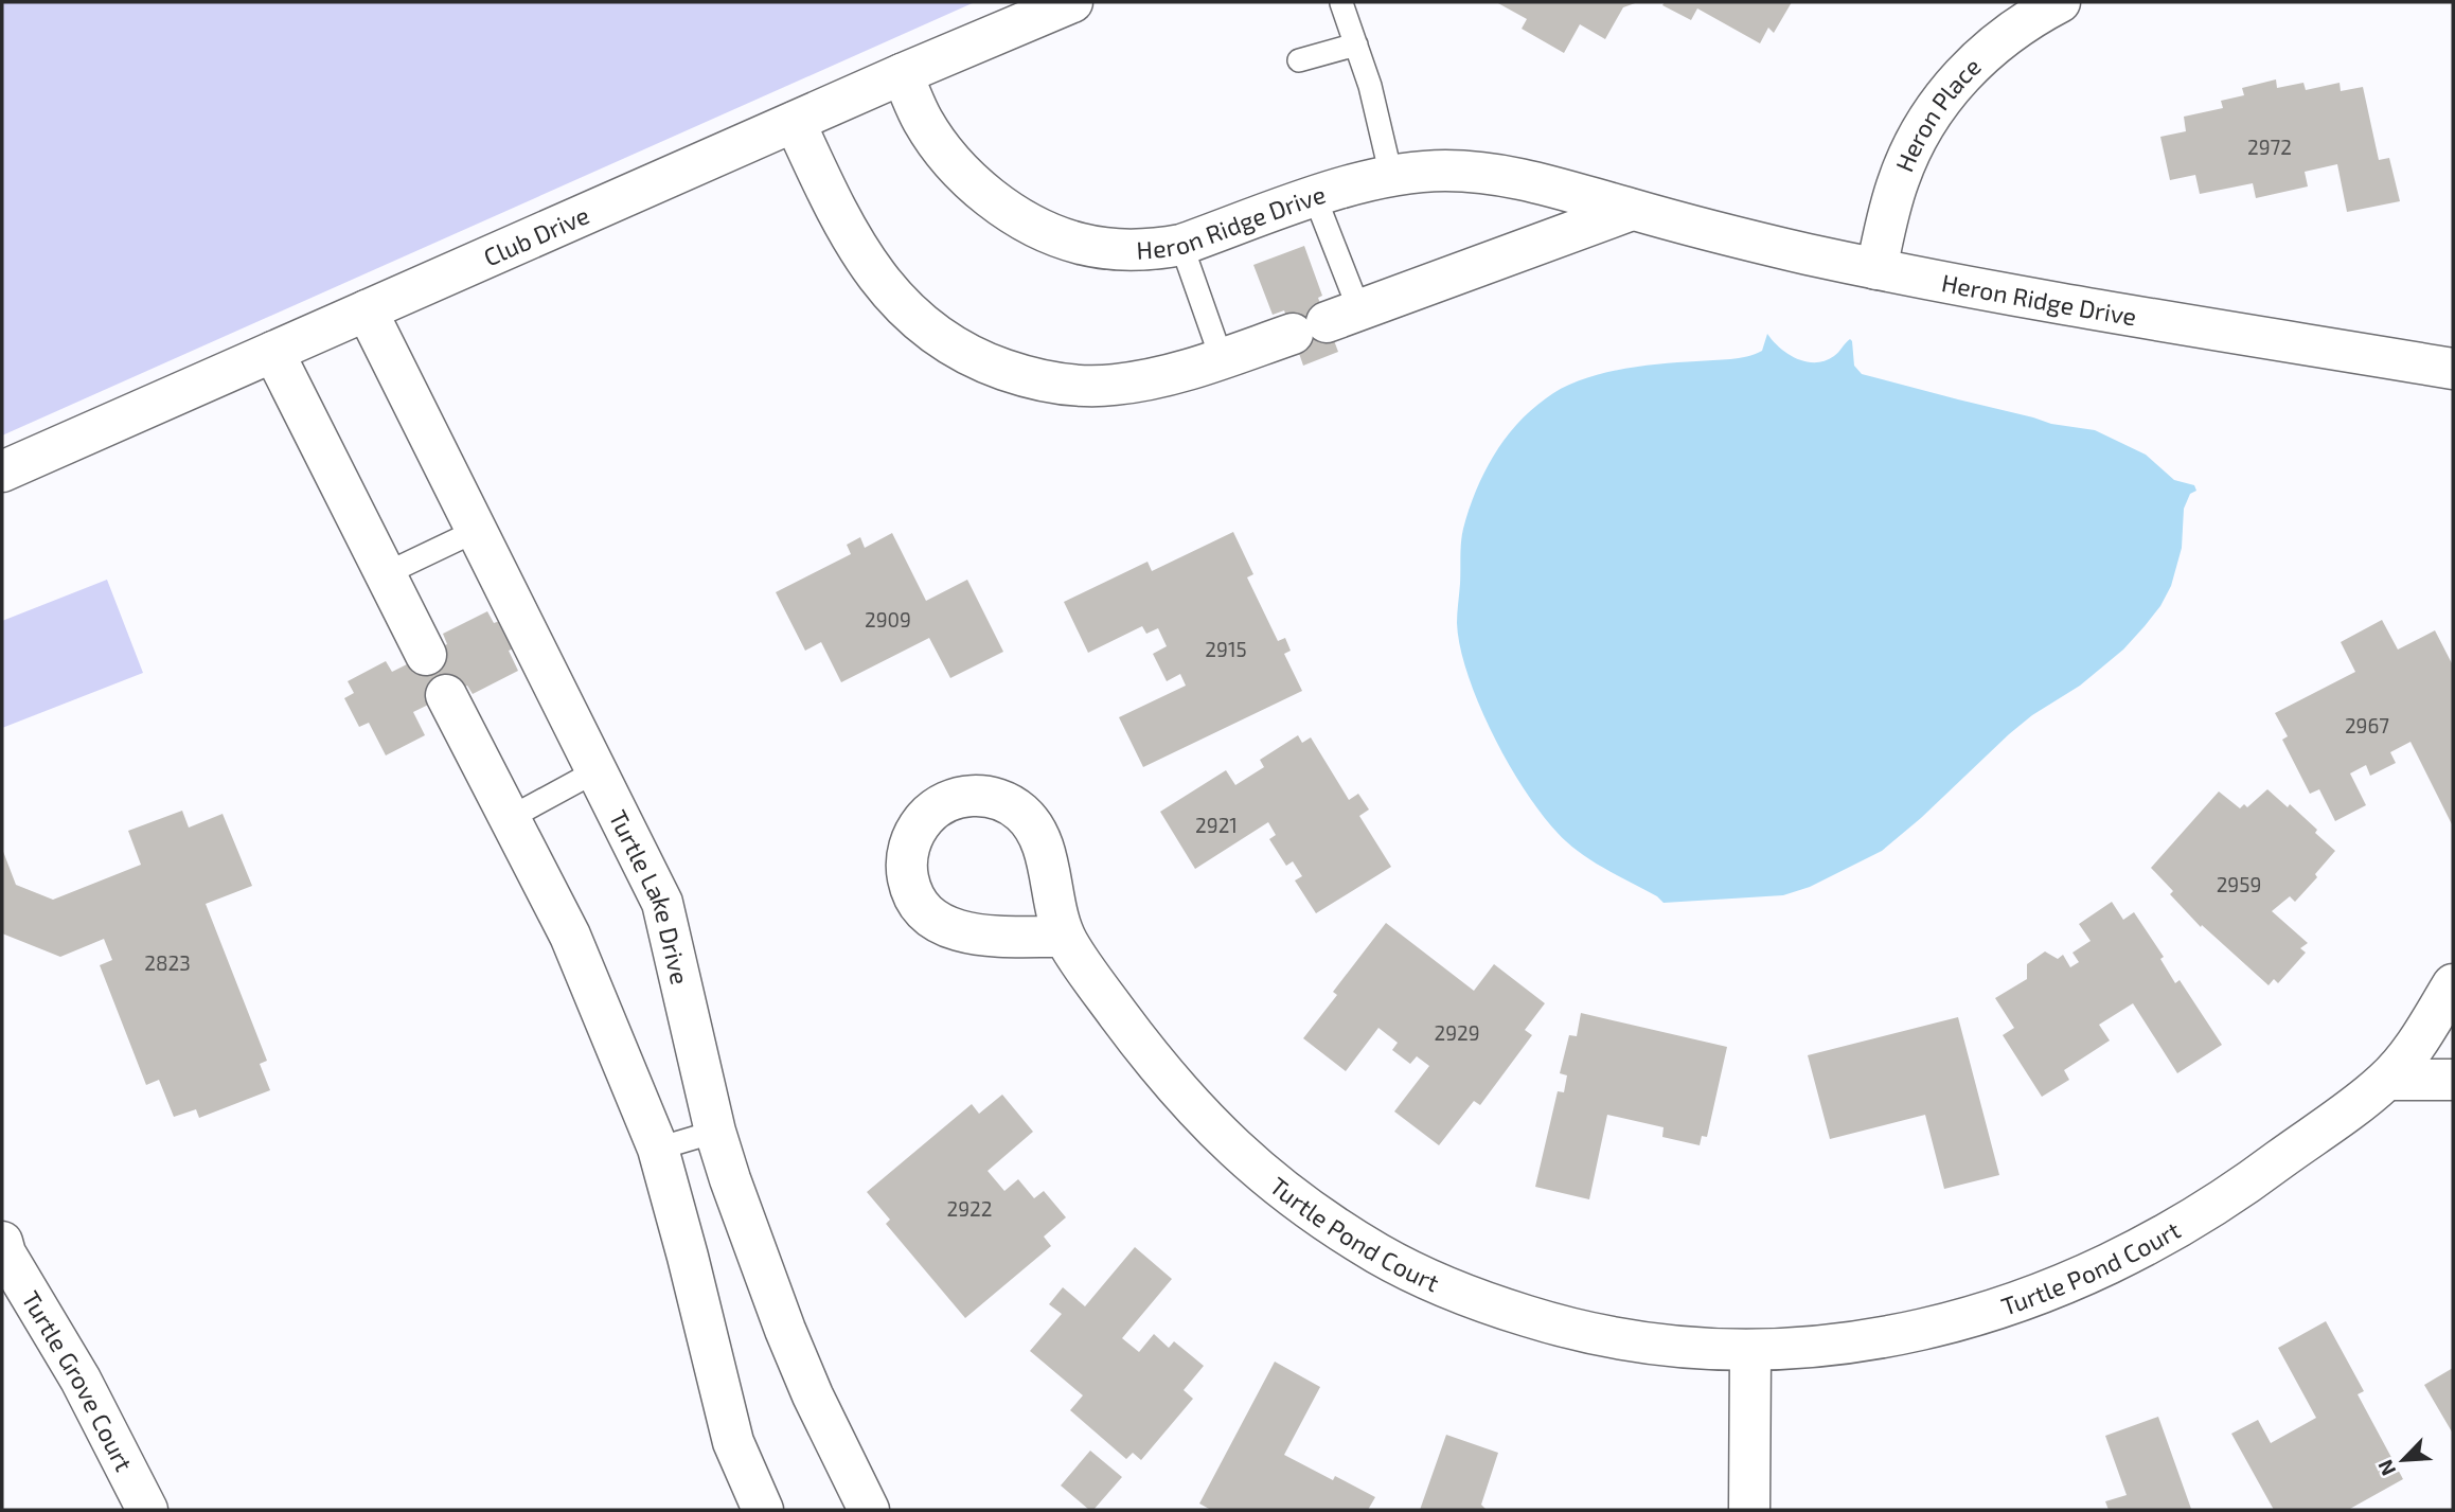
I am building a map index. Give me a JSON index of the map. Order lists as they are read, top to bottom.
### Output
{
  "streets": {
    "street": [
      "Heron Place",
      "Heron Ridge Drive",
      "Club Drive",
      "Turtle Lake Drive",
      "Turtle Pond Court",
      "Turtle Grove Court"
    ]
  },
  "crossings": [
    ["Heron Place", "Heron Ridge Drive"],
    ["Heron Ridge Drive", "Club Drive"],
    ["Club Drive", "Turtle Lake Drive"]
  ],
  "house_numbers": [
    "2972",
    "2909",
    "2915",
    "2967",
    "2921",
    "2959",
    "2823",
    "2929",
    "2922"
  ],
  "north": "bottom left"
}
